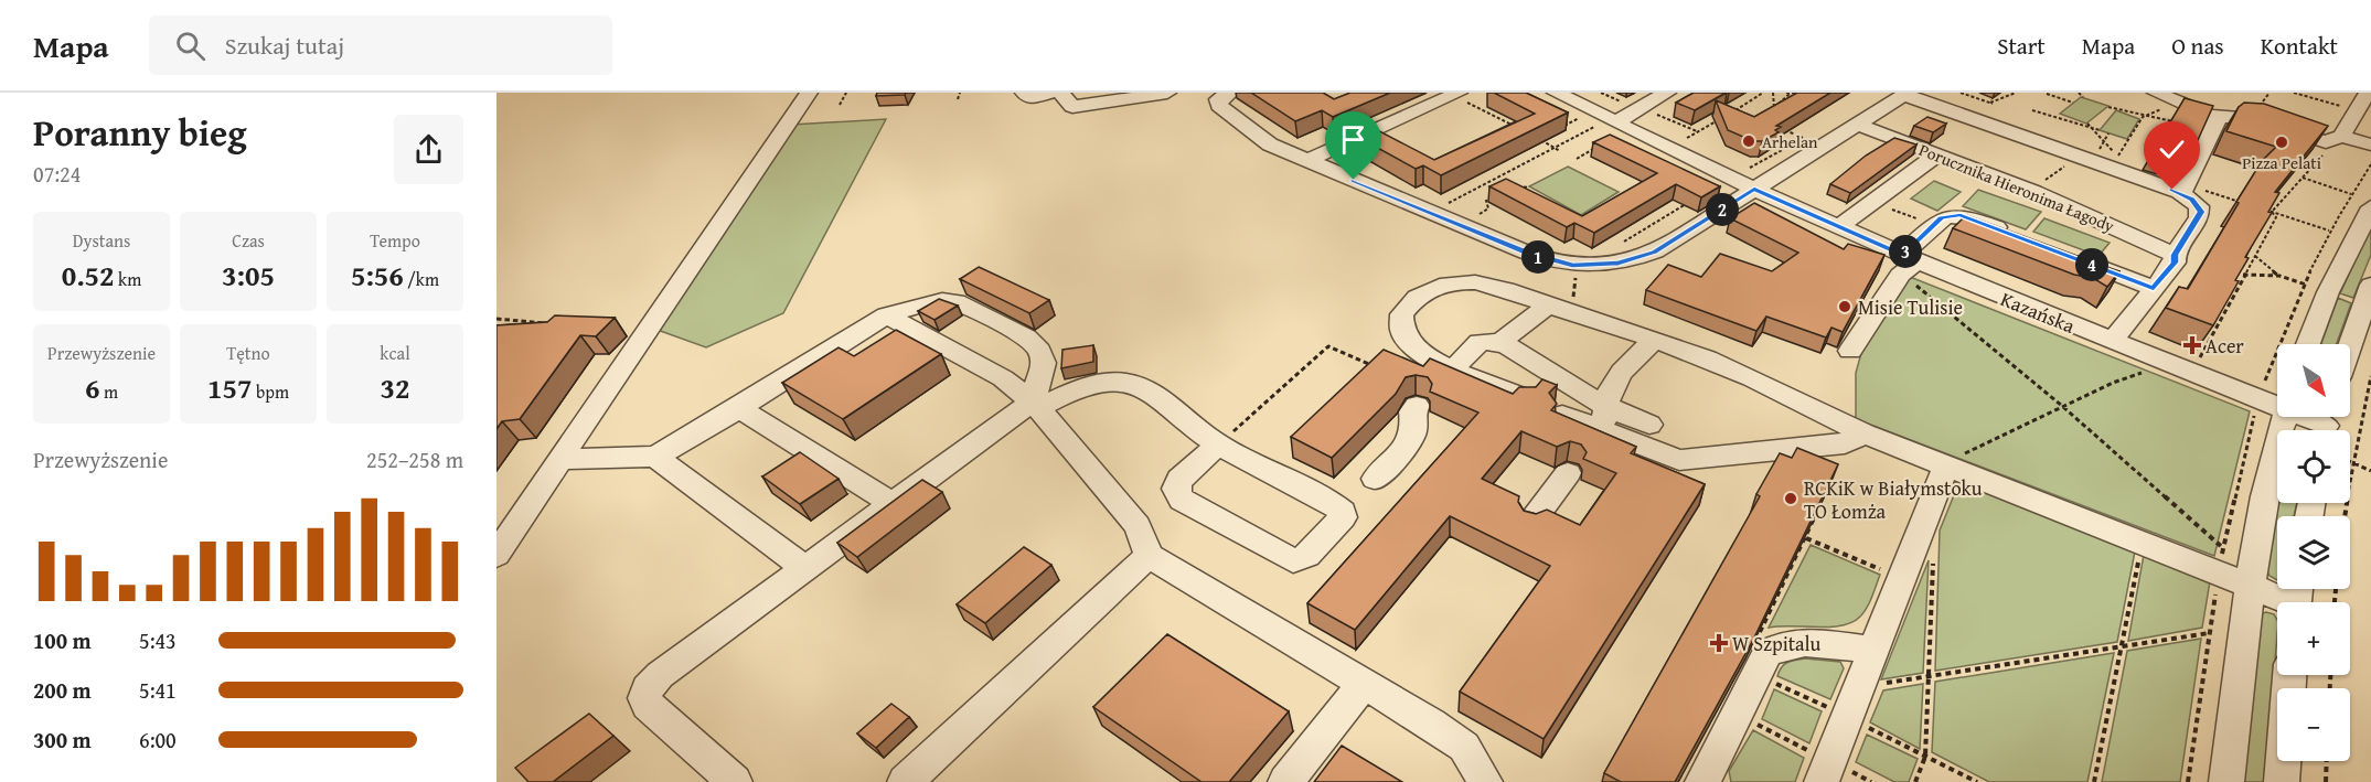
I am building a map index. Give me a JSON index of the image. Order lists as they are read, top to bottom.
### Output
{
  "streets": {
    "street": ["Porucznika Hieronima Łagody", "Kazańska"]
  },
  "places": {
    "other": [
      "Arhelan",
      "Pizza Pelati",
      "Misie Tulisie",
      "RCKiK w Białymstoku TO Łomża"
    ],
    "health": ["Acer", "W Szpitalu"]
  },
  "north": "bottom right",
  "page": {
    "header": "Mapa",
    "search": "Szukaj tutaj",
    "nav": [
      "Start",
      "Mapa",
      "O nas",
      "Kontakt"
    ],
    "heading": ["Poranny bieg", "07:24"],
    "pins": [
      "2",
      "3",
      "1",
      "4"
    ],
    "stats": [
      ["Dystans", "0.52 km"],
      ["Czas", "3:05"],
      ["Tempo", "5:56 /km"],
      ["Przewyższenie", "6 m"],
      ["Tętno", "157 bpm"],
      ["kcal", "32"]
    ],
    "map_buttons": ["+", "−"],
    "chart": ["Przewyższenie", "252–258 m"],
    "list": [
      {
        "name": "100 m",
        "note": "5:43"
      },
      {
        "name": "200 m",
        "note": "5:41"
      },
      {
        "name": "300 m",
        "note": "6:00"
      }
    ]
  }
}
